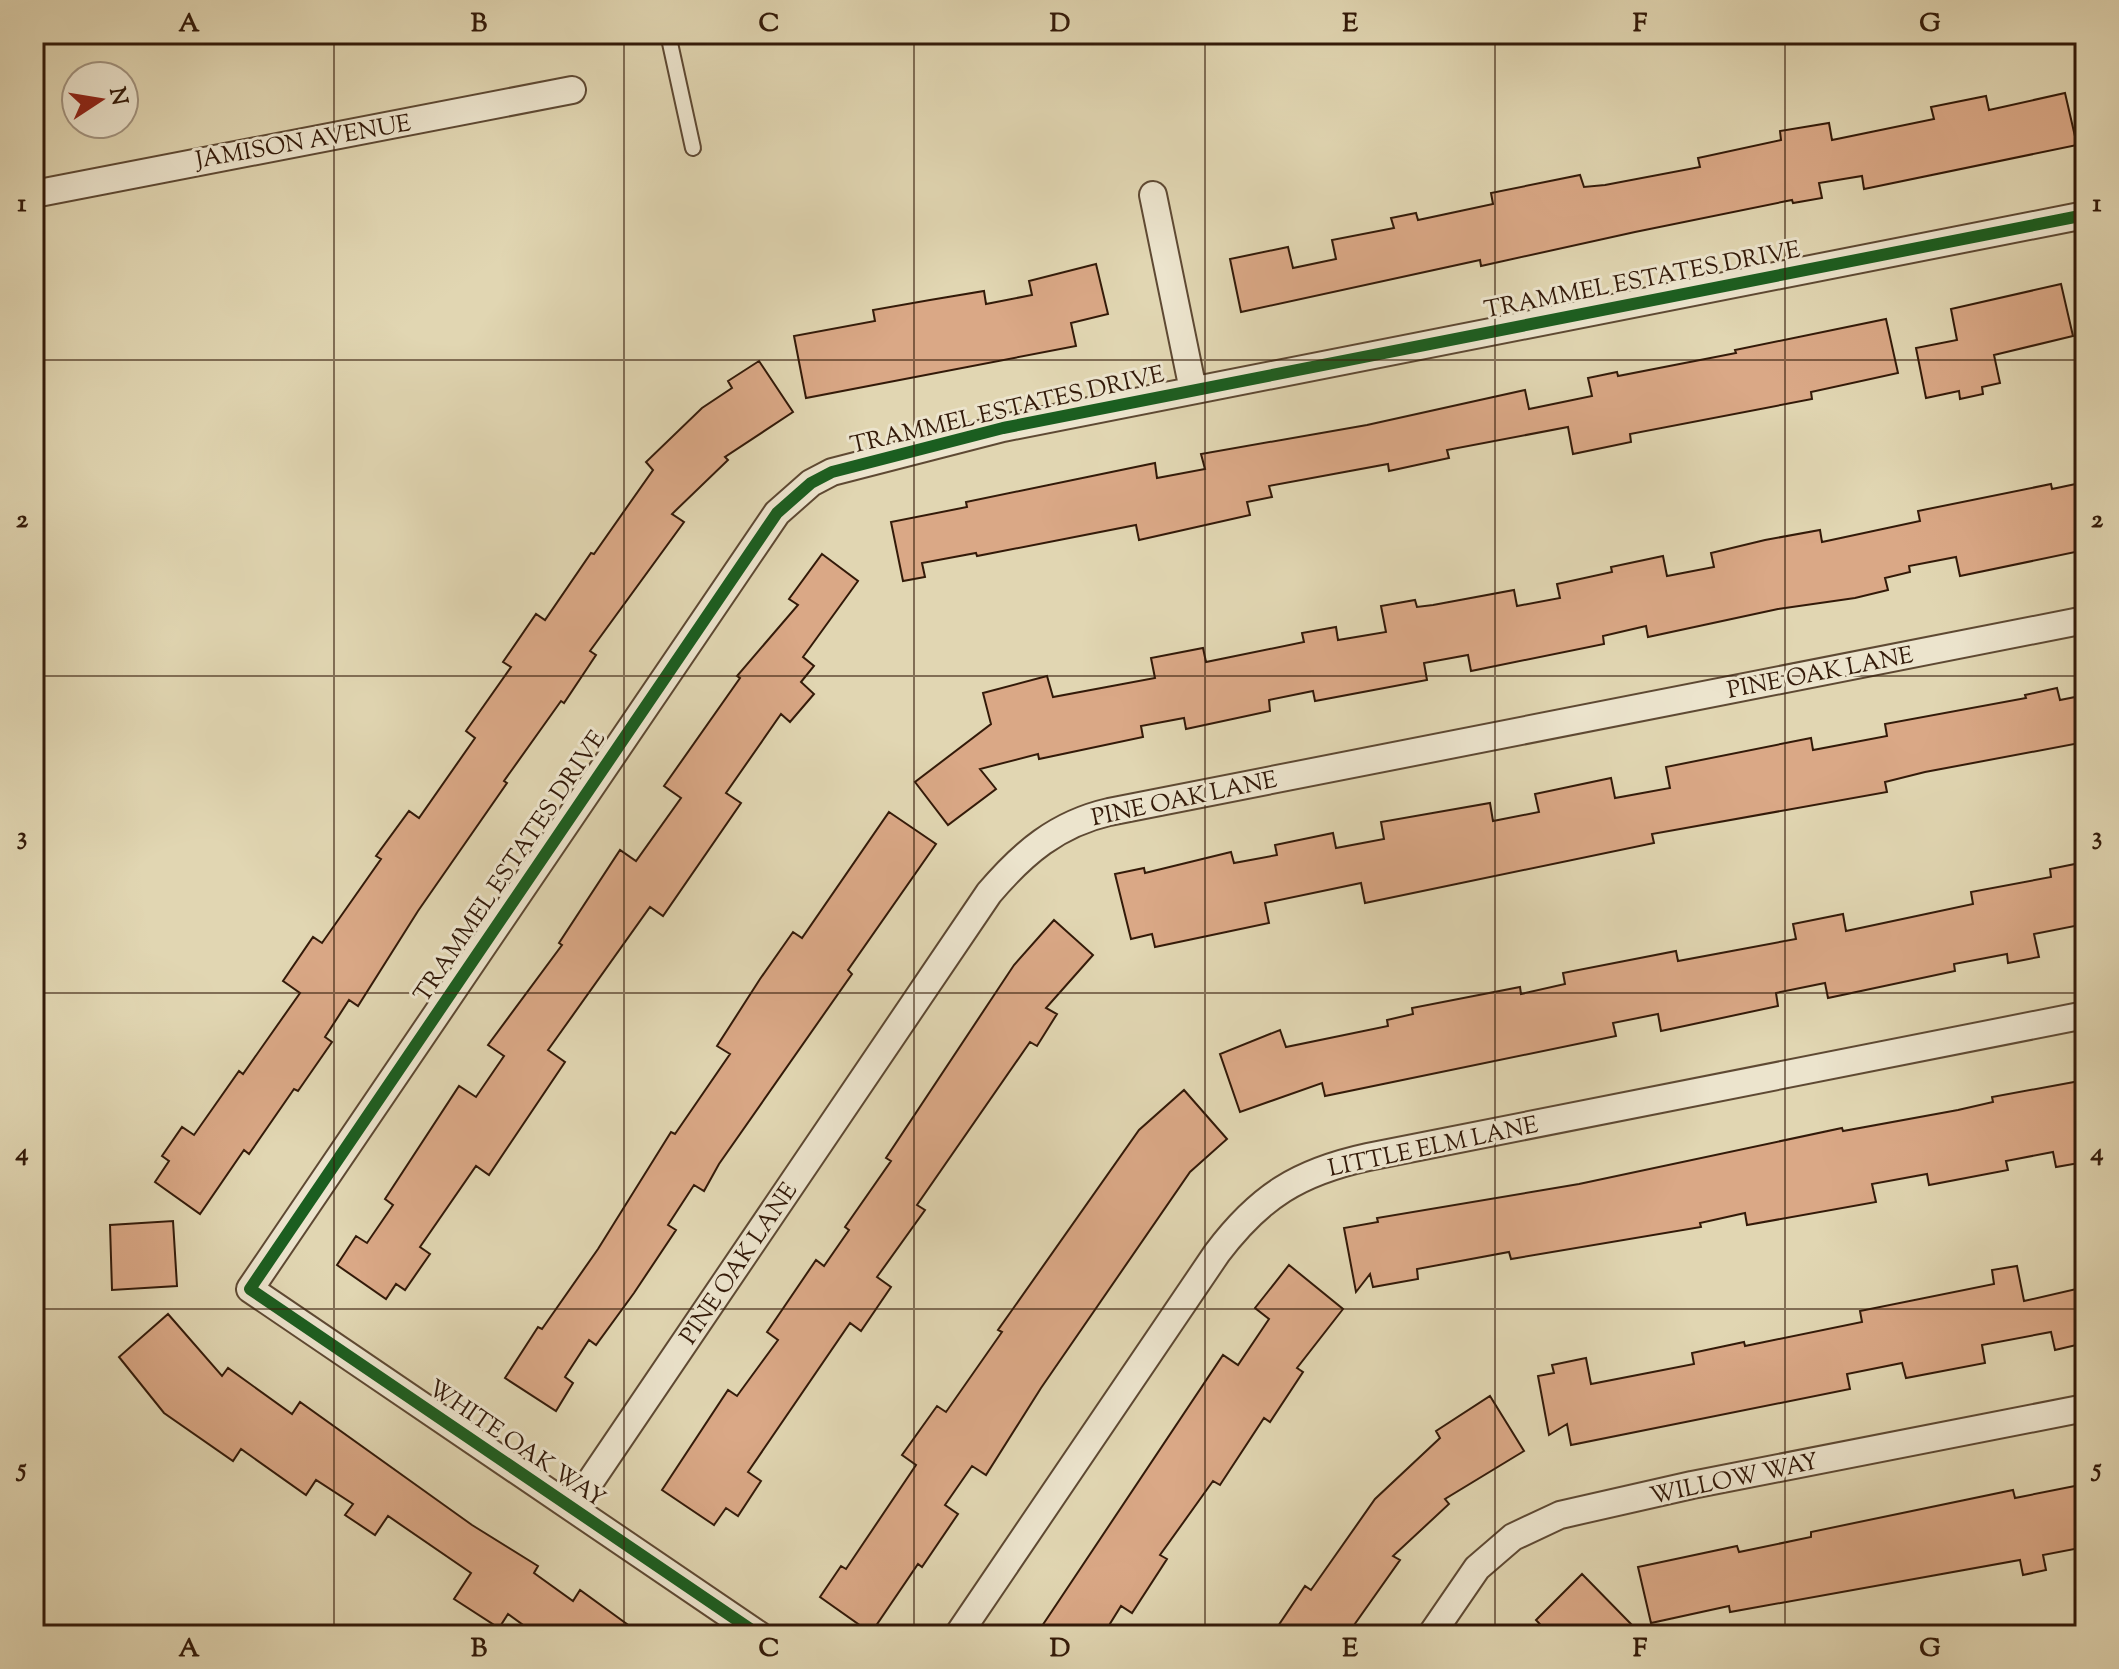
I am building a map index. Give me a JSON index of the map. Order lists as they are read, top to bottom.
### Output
{
  "streets": {
    "street": [
      "JAMISON AVENUE",
      "TRAMMEL ESTATES DRIVE",
      "PINE OAK LANE",
      "LITTLE ELM LANE",
      "WHITE OAK WAY",
      "WILLOW WAY"
    ]
  },
  "crossings": [
    ["TRAMMEL ESTATES DRIVE", "WHITE OAK WAY"],
    ["PINE OAK LANE", "WHITE OAK WAY"]
  ],
  "north": "right",
  "grid": {
    "columns": [
      "A",
      "B",
      "C",
      "D",
      "E",
      "F",
      "G"
    ],
    "rows": [
      "1",
      "2",
      "3",
      "4",
      "5"
    ]
  }
}
